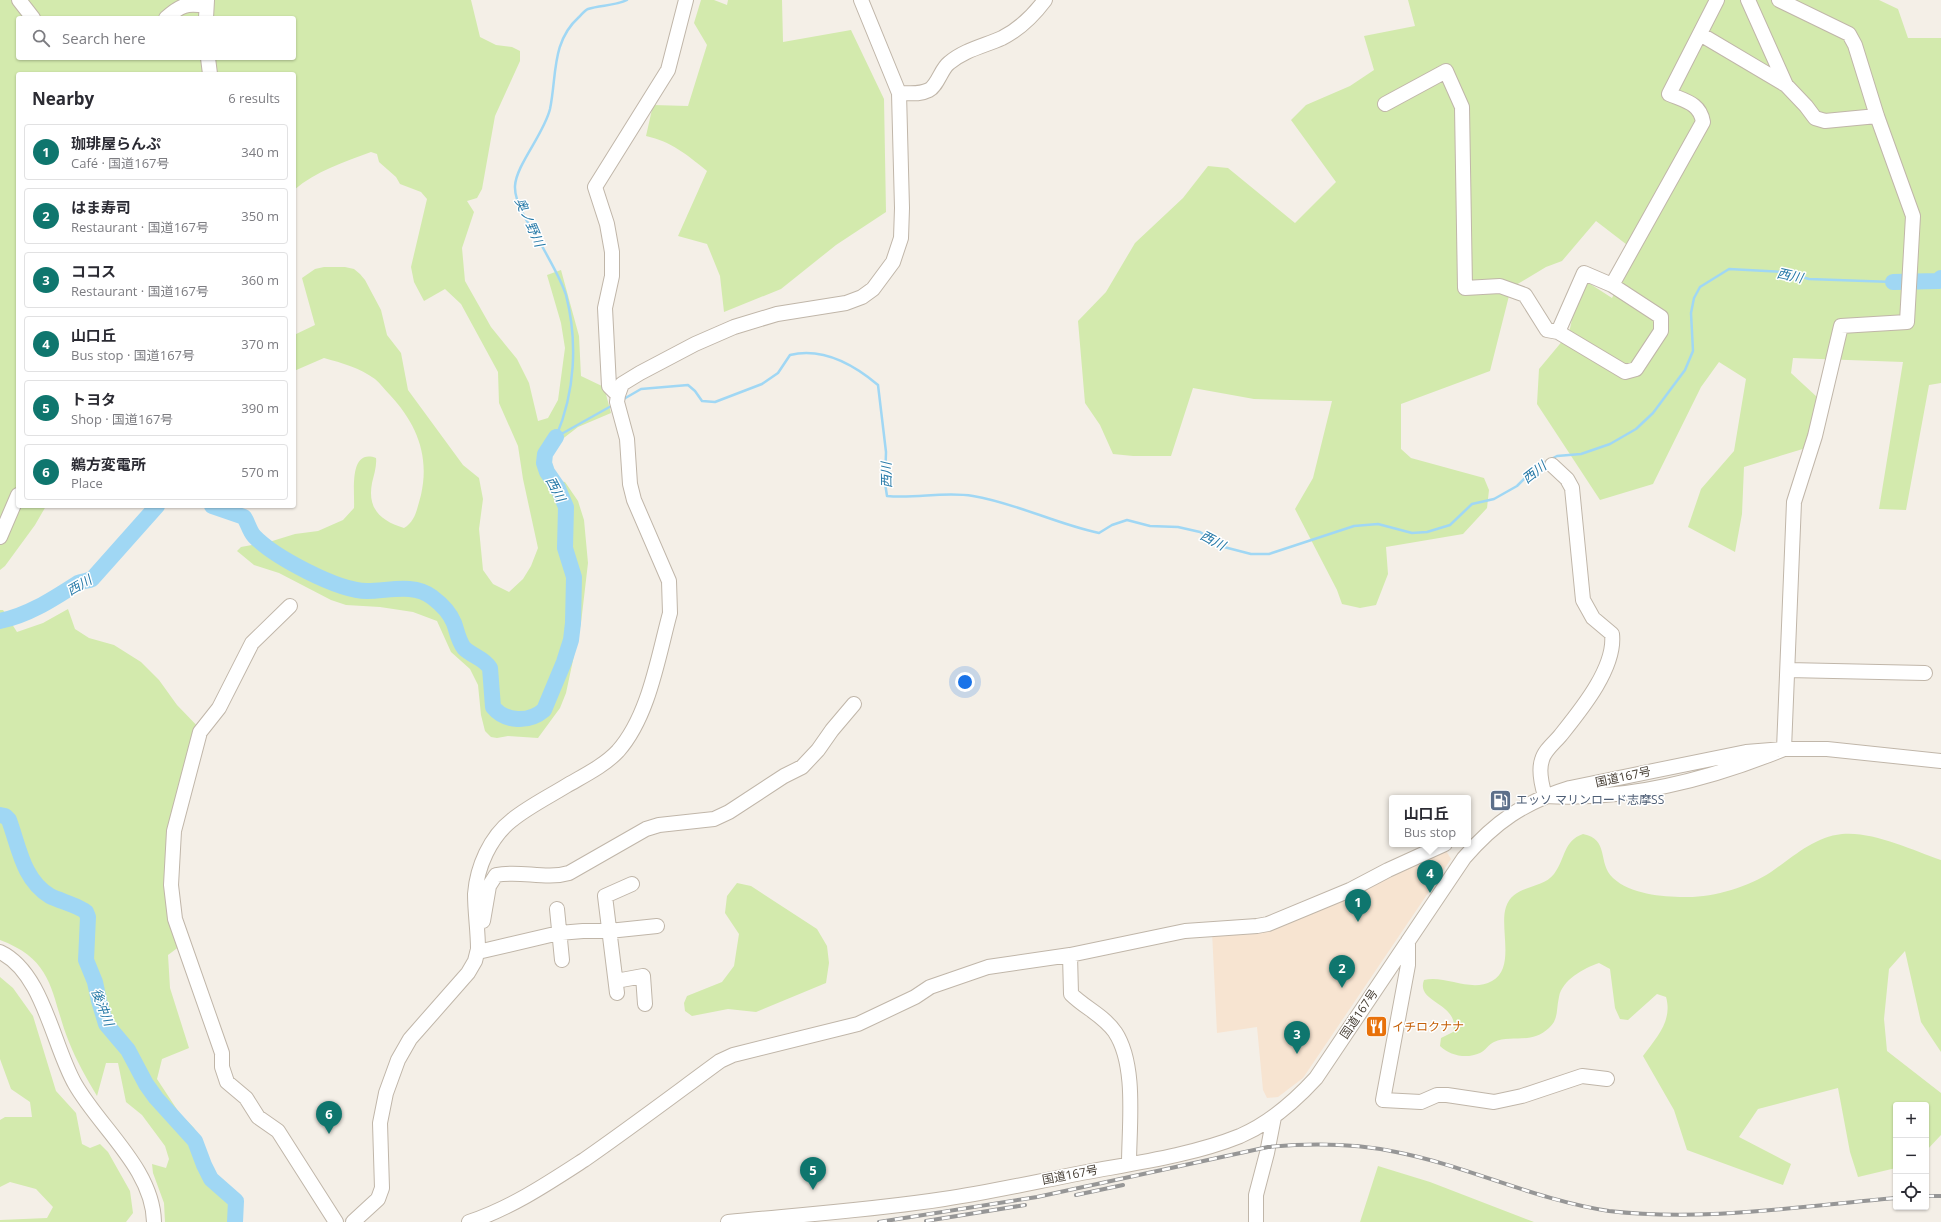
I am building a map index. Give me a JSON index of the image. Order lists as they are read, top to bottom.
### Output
{
  "streets": {
    "street": ["国道167号"]
  },
  "water": ["奥ノ野川", "西川", "後沖川"],
  "places": {
    "fuel station": ["エッソ マリンロード志摩SS"],
    "restaurant": ["イチロクナナ"]
  },
  "page": {
    "search": "Search here",
    "heading": ["Nearby", "6 results"],
    "list": [
      {
        "mark": "1",
        "name": "珈琲屋らんぷ",
        "note": "Café · 国道167号",
        "value": "340 m"
      },
      {
        "mark": "2",
        "name": "はま寿司",
        "note": "Restaurant · 国道167号",
        "value": "350 m"
      },
      {
        "mark": "3",
        "name": "ココス",
        "note": "Restaurant · 国道167号",
        "value": "360 m"
      },
      {
        "mark": "4",
        "name": "山口丘",
        "note": "Bus stop · 国道167号",
        "value": "370 m"
      },
      {
        "mark": "5",
        "name": "トヨタ",
        "note": "Shop · 国道167号",
        "value": "390 m"
      },
      {
        "mark": "6",
        "name": "鵜方変電所",
        "note": "Place",
        "value": "570 m"
      }
    ],
    "popup": ["山口丘", "Bus stop"],
    "pins": [
      "4",
      "1",
      "2",
      "3",
      "6",
      "5"
    ],
    "map_buttons": ["+", "−"]
  }
}
